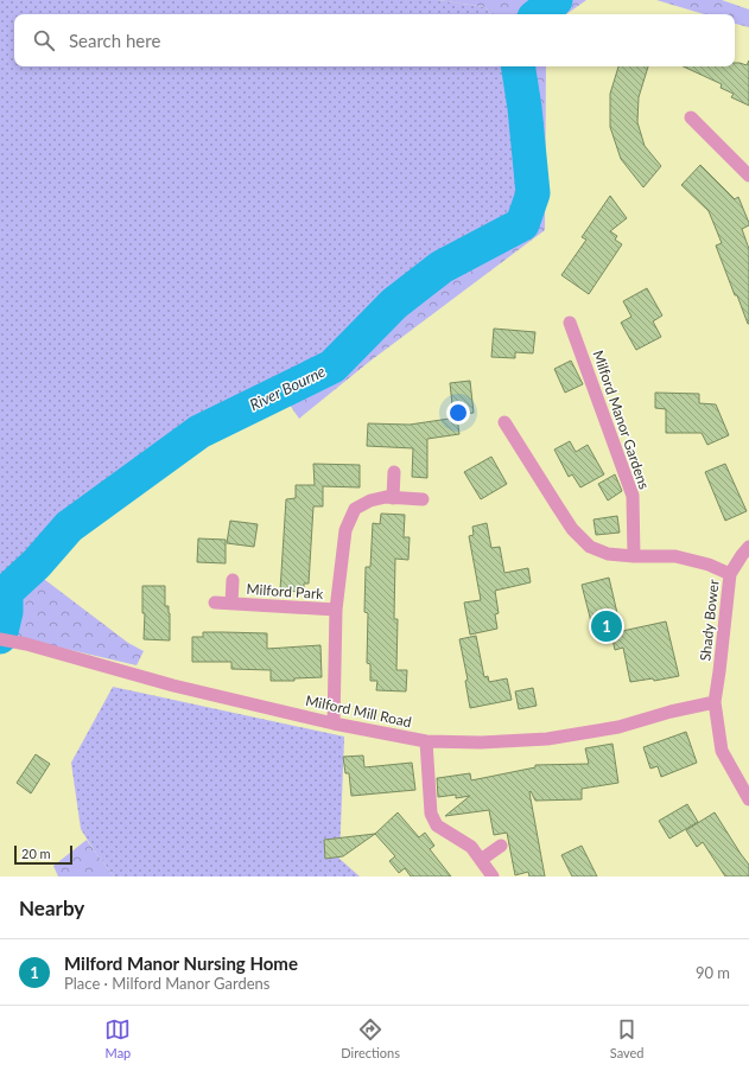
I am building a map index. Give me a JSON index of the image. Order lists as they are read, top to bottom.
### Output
{
  "streets": {
    "street": [
      "Milford Manor Gardens",
      "Milford Park",
      "Shady Bower",
      "Milford Mill Road"
    ]
  },
  "crossings": [
    ["Milford Park", "Milford Mill Road"],
    ["Shady Bower", "Milford Mill Road"]
  ],
  "water": ["River Bourne"],
  "scale_bar": "20 m",
  "page": {
    "search": "Search here",
    "pins": "1",
    "scale": "20 m",
    "heading": "Nearby",
    "list": [
      {
        "mark": "1",
        "name": "Milford Manor Nursing Home",
        "note": "Place · Milford Manor Gardens",
        "value": "90 m"
      }
    ],
    "nav": ["Map", "Directions", "Saved"]
  }
}
